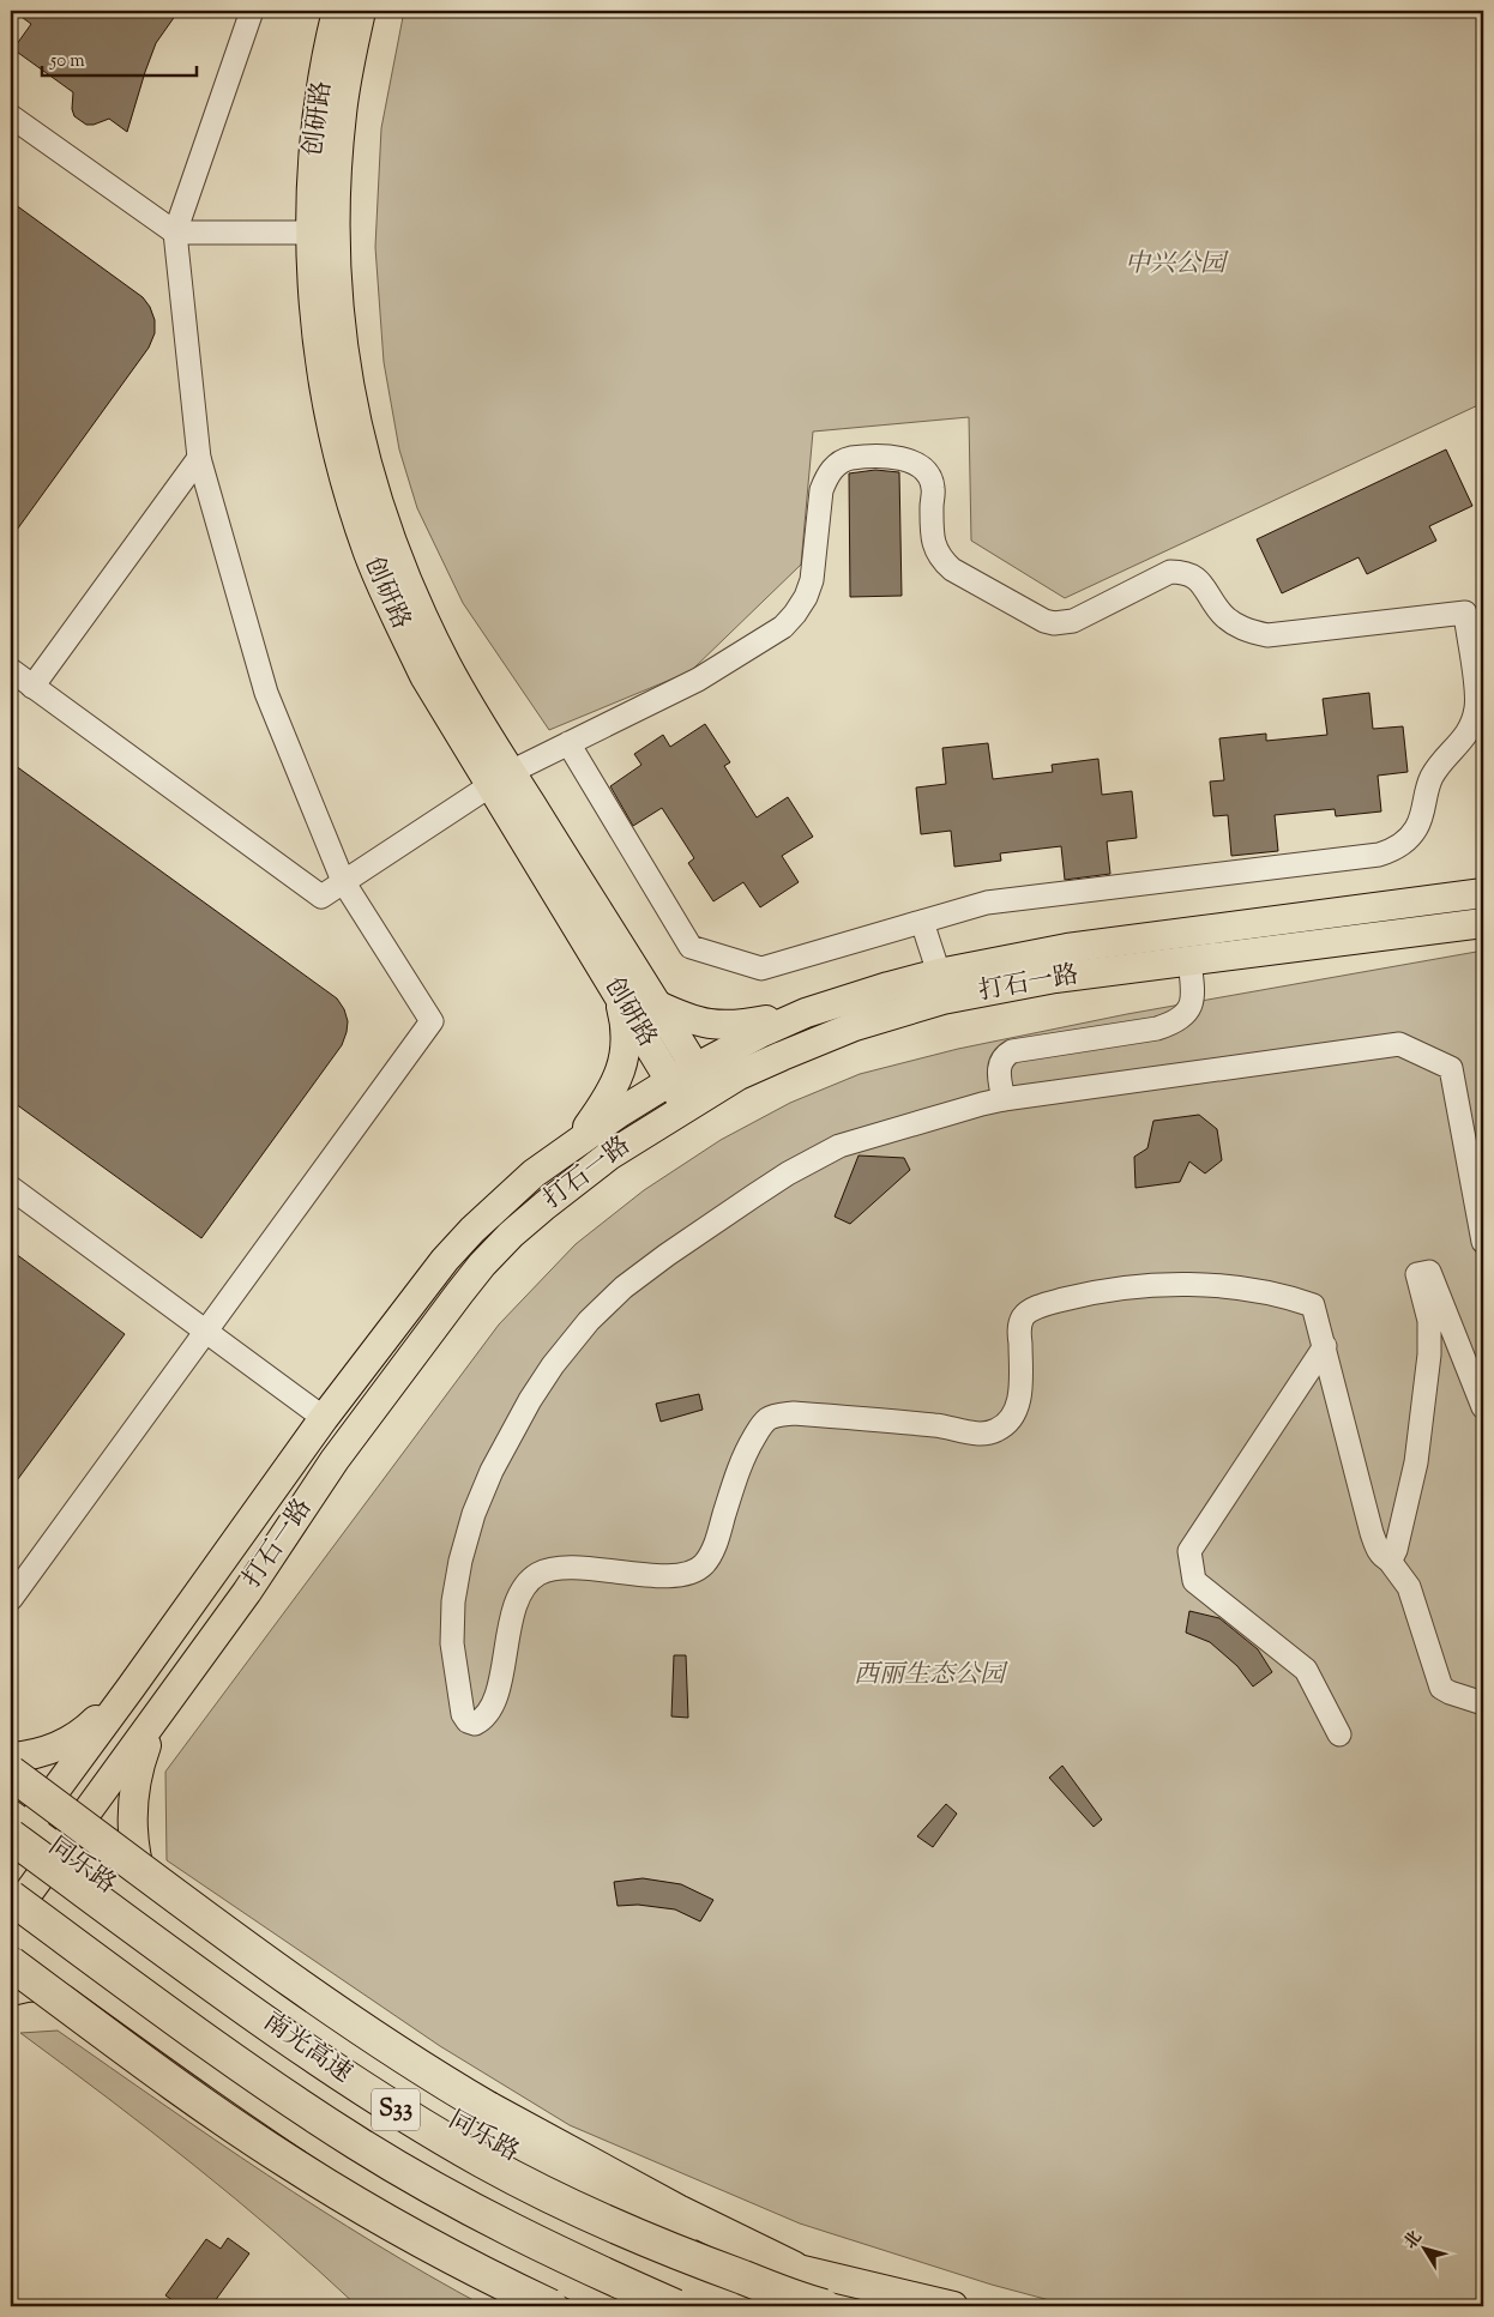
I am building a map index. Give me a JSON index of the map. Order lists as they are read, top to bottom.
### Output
{
  "streets": {
    "highway": ["南光高速", "S33"],
    "main road": ["创研路", "打石一路", "同乐路"]
  },
  "crossings": [
    ["创研路", "打石一路"],
    ["打石一路", "同乐路"],
    ["打石一路", "南光高速"],
    ["同乐路", "南光高速"]
  ],
  "parks": ["中兴公园", "西丽生态公园"],
  "scale_bar": "50 m",
  "north": "top left"
}
